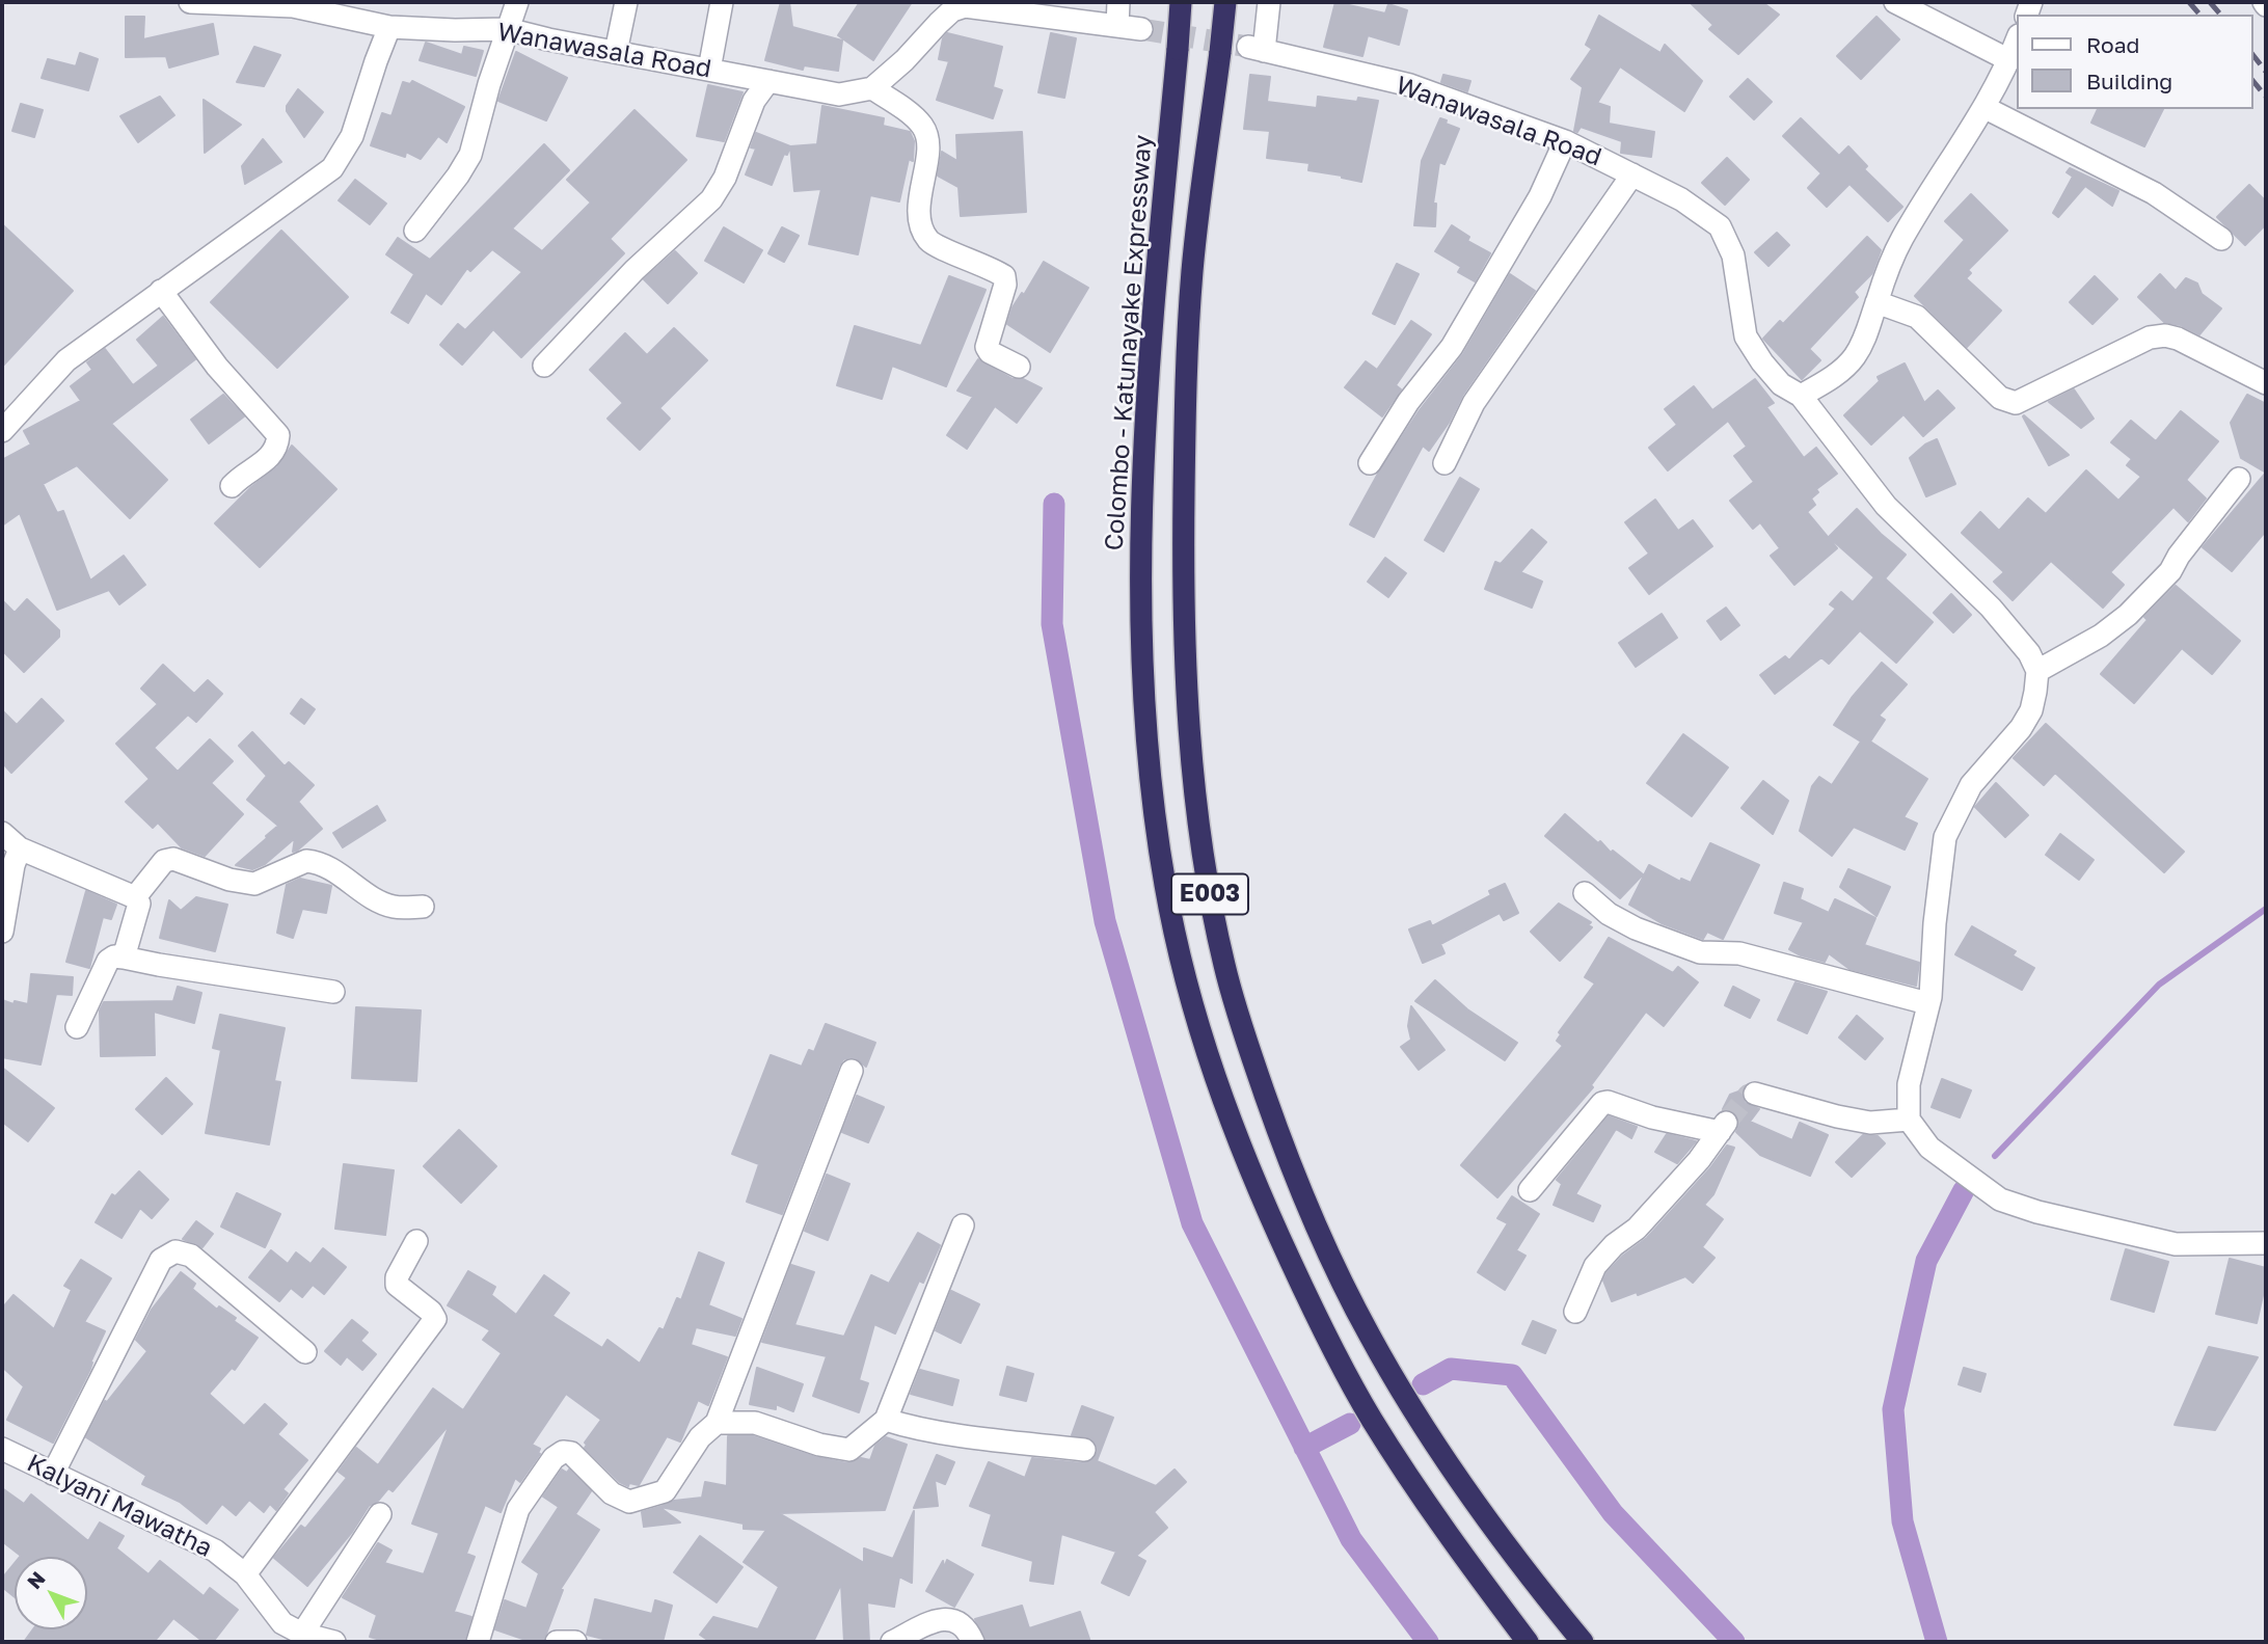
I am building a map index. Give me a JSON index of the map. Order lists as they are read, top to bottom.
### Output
{
  "streets": {
    "highway": ["Colombo - Katunayake Expressway", "E003"],
    "street": ["Wanawasala Road", "Kalyani Mawatha"]
  },
  "legend": ["Road", "Building"],
  "north": "top left"
}
